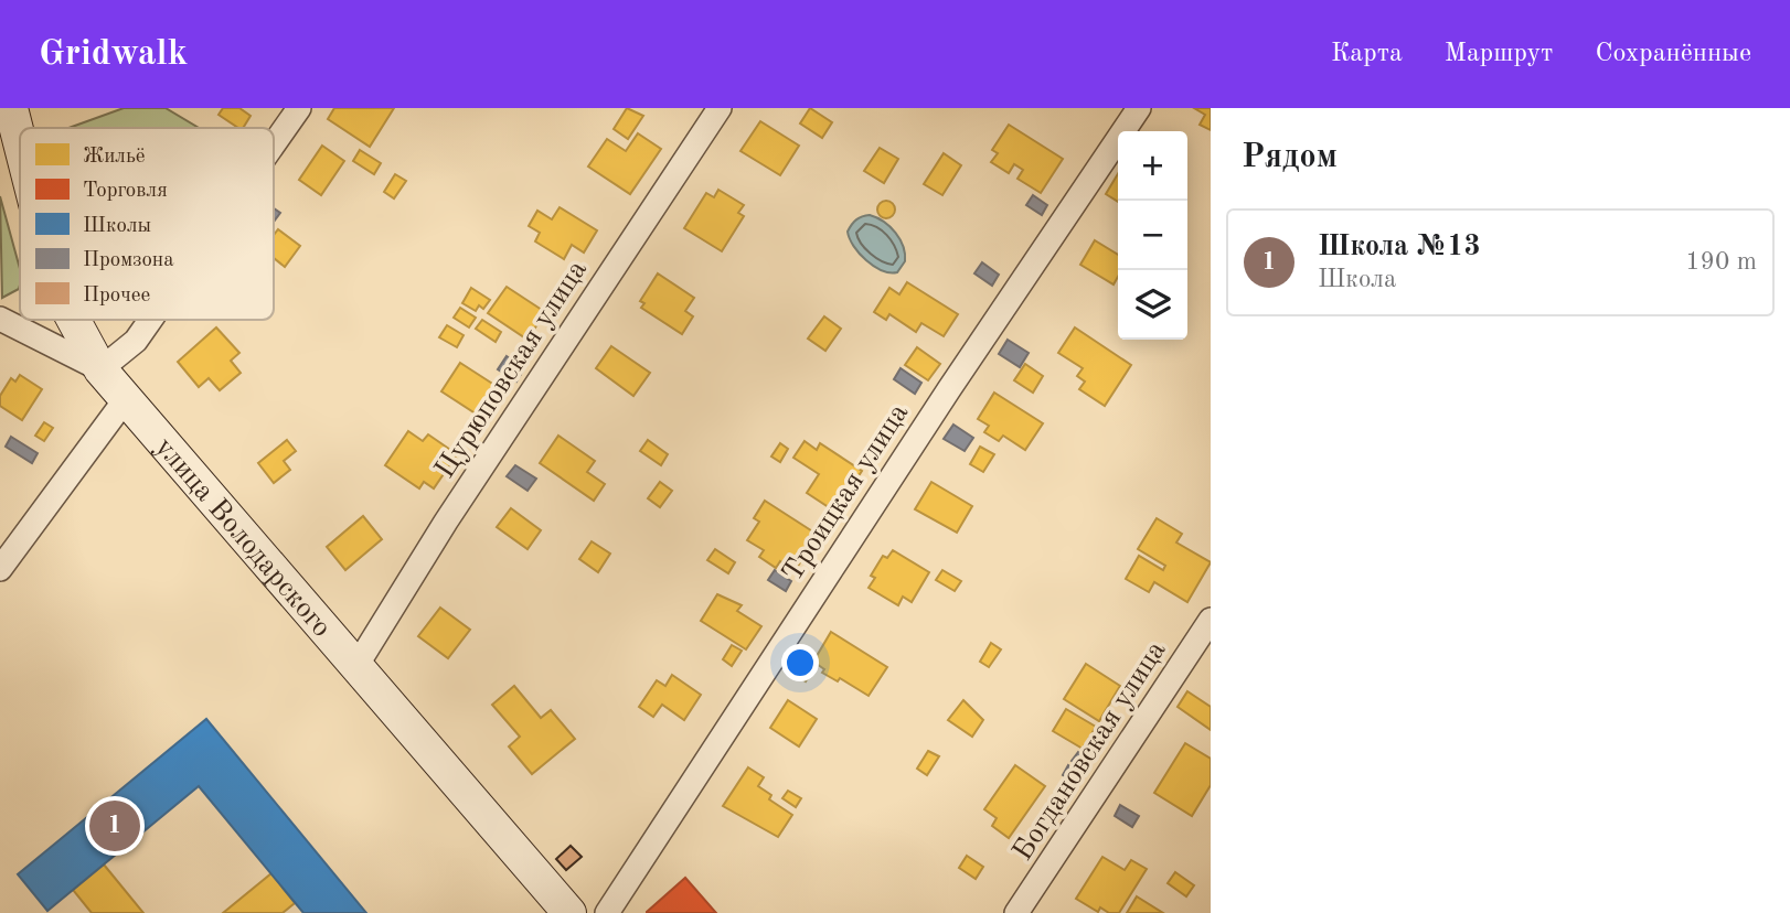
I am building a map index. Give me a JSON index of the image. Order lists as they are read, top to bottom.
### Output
{
  "streets": {
    "main road": ["улица Володарского"],
    "street": ["Цурюповская улица", "Троицкая улица", "Богдановская улица"]
  },
  "crossings": [
    ["Цурюповская улица", "улица Володарского"]
  ],
  "legend": [
    "Жильё",
    "Торговля",
    "Школы",
    "Промзона",
    "Прочее"
  ],
  "page": {
    "header": "Gridwalk",
    "nav": ["Карта", "Маршрут", "Сохранённые"],
    "heading": "Рядом",
    "map_buttons": ["+", "−"],
    "list": [
      {
        "mark": "1",
        "name": "Школа №13",
        "note": "Школа",
        "value": "190 m"
      }
    ],
    "pins": "1"
  }
}
